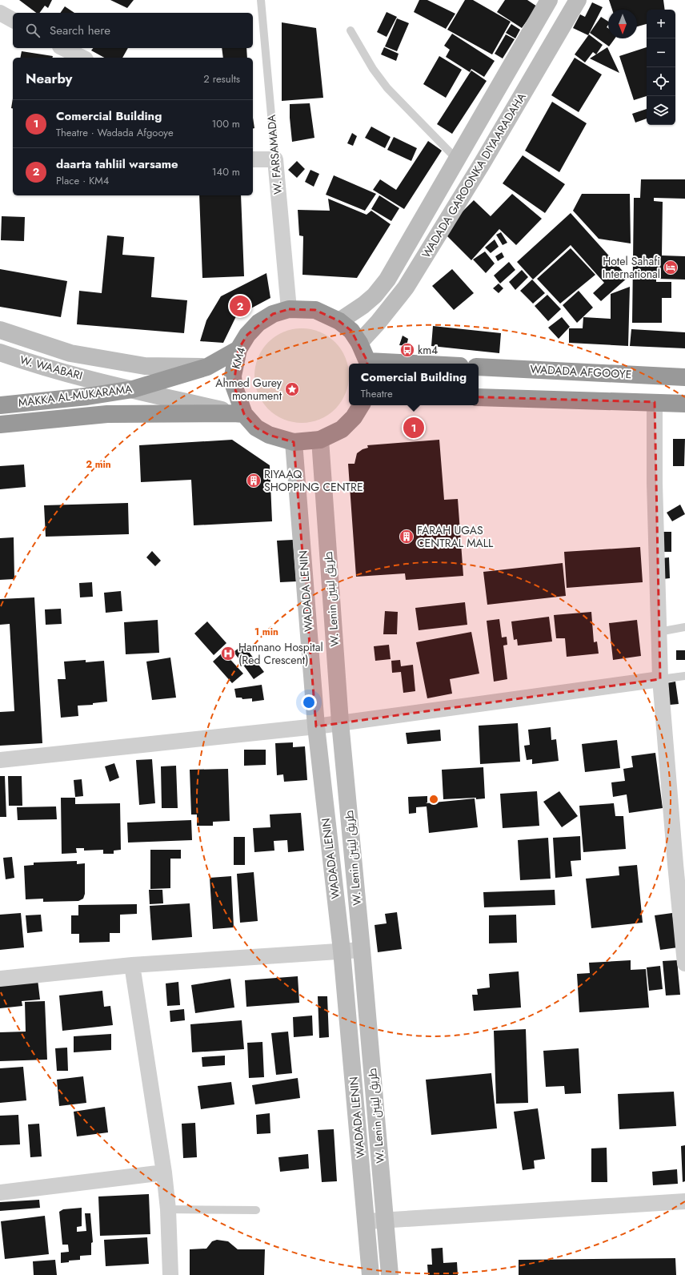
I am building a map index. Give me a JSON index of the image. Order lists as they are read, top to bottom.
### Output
{
  "streets": {
    "highway": ["KM4", "WADADA AFGOOYE", "MAKKA AL-MUKARAMA"],
    "main road": [
      "WADADA GAROONKA DIYAARADAHA",
      "W. WAABARI",
      "WADADA LENIN",
      "W. Lenin طريق لينين"
    ],
    "street": ["W. FARSAMADA"]
  },
  "crossings": [
    ["W. FARSAMADA", "KM4"],
    ["WADADA GAROONKA DIYAARADAHA", "KM4"],
    ["KM4", "W. WAABARI"],
    ["KM4", "MAKKA AL-MUKARAMA"],
    ["KM4", "WADADA LENIN"],
    ["KM4", "W. Lenin طريق لينين"],
    ["W. WAABARI", "MAKKA AL-MUKARAMA"]
  ],
  "places": {
    "hotel": ["Hotel Sahafi International"],
    "bus stop": ["km4"],
    "place": ["Ahmed Gurey monument"],
    "building": ["RIYAAQ SHOPPING CENTRE", "FARAH UGAS CENTRAL MALL"],
    "hospital": ["Hannano Hospital (Red Crescent)"]
  },
  "north": "bottom",
  "page": {
    "map_buttons": ["+", "−"],
    "search": "Search here",
    "heading": ["Nearby", "2 results"],
    "list": [
      {
        "mark": "1",
        "name": "Comercial Building",
        "note": "Theatre · Wadada Afgooye",
        "value": "100 m"
      },
      {
        "mark": "2",
        "name": "daarta tahliil warsame",
        "note": "Place · KM4",
        "value": "140 m"
      }
    ],
    "pins": ["2", "1"],
    "popup": ["Comercial Building", "Theatre"]
  },
  "rings": ["2 min", "1 min"]
}
